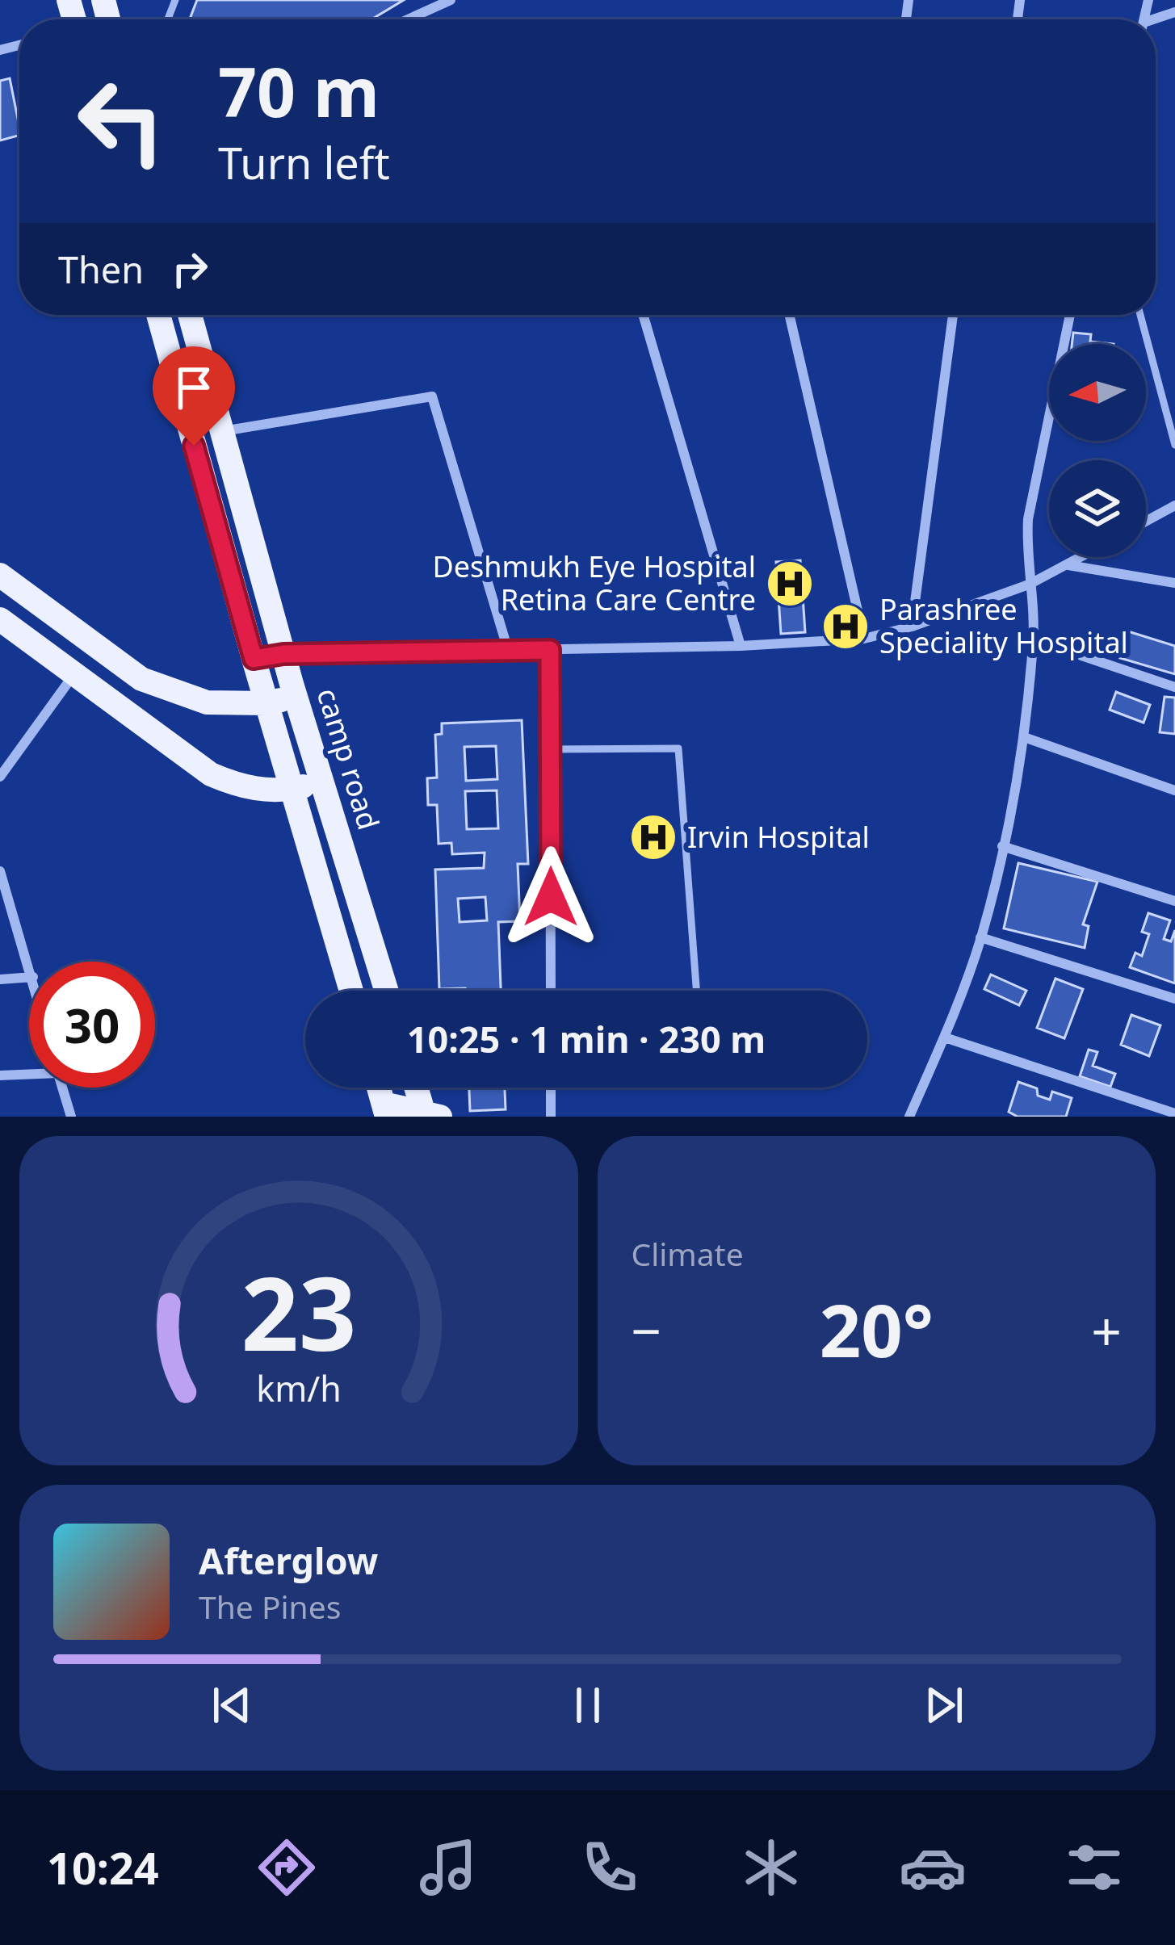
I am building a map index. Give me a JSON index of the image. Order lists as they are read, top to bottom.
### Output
{
  "streets": {
    "main road": ["camp road"]
  },
  "places": {
    "hospital": ["Deshmukh Eye Hospital Retina Care Centre", "Parashree Speciality Hospital", "Irvin Hospital"]
  },
  "north": "left",
  "page": {
    "turn": ["70 m", "Turn left"],
    "then": "Then",
    "limit": "30",
    "trip": "10:25 · 1 min · 230 m",
    "tile": "Climate",
    "heat": ["−", "20°", "+"],
    "song": ["Afterglow", "The Pines"],
    "tabs": "10:24",
    "gauge": ["23", "km/h"]
  }
}
